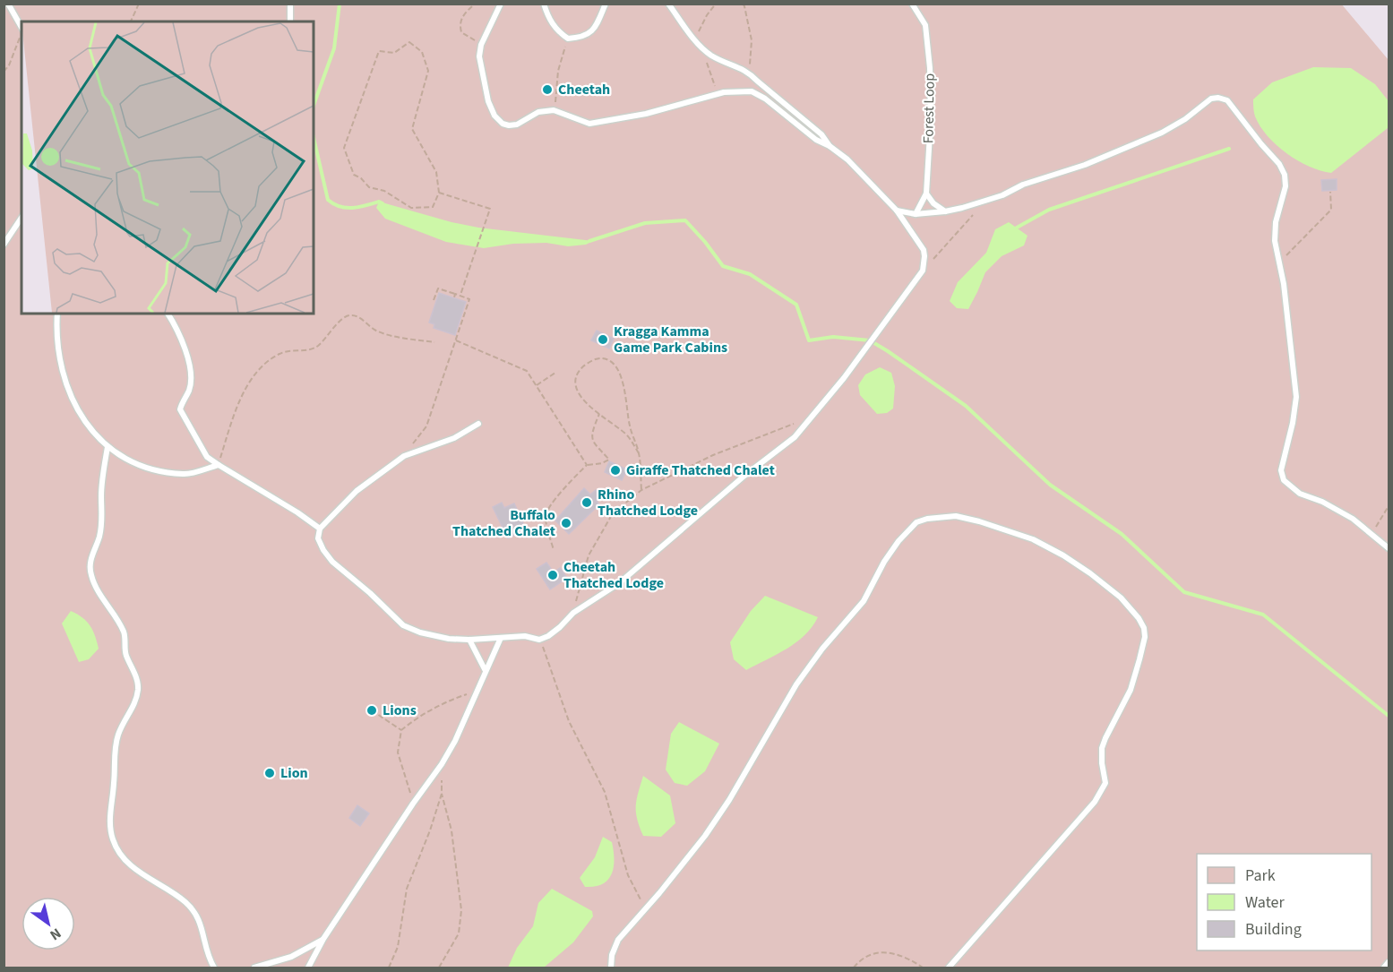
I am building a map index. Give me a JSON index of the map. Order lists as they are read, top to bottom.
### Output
{
  "streets": {
    "lane": ["Forest Loop"]
  },
  "places": [
    "Cheetah",
    "Kragga Kamma Game Park Cabins",
    "Giraffe Thatched Chalet",
    "Rhino Thatched Lodge",
    "Buffalo Thatched Chalet",
    "Cheetah Thatched Lodge",
    "Lions",
    "Lion"
  ],
  "legend": ["Park", "Water", "Building"],
  "north": "bottom right"
}
